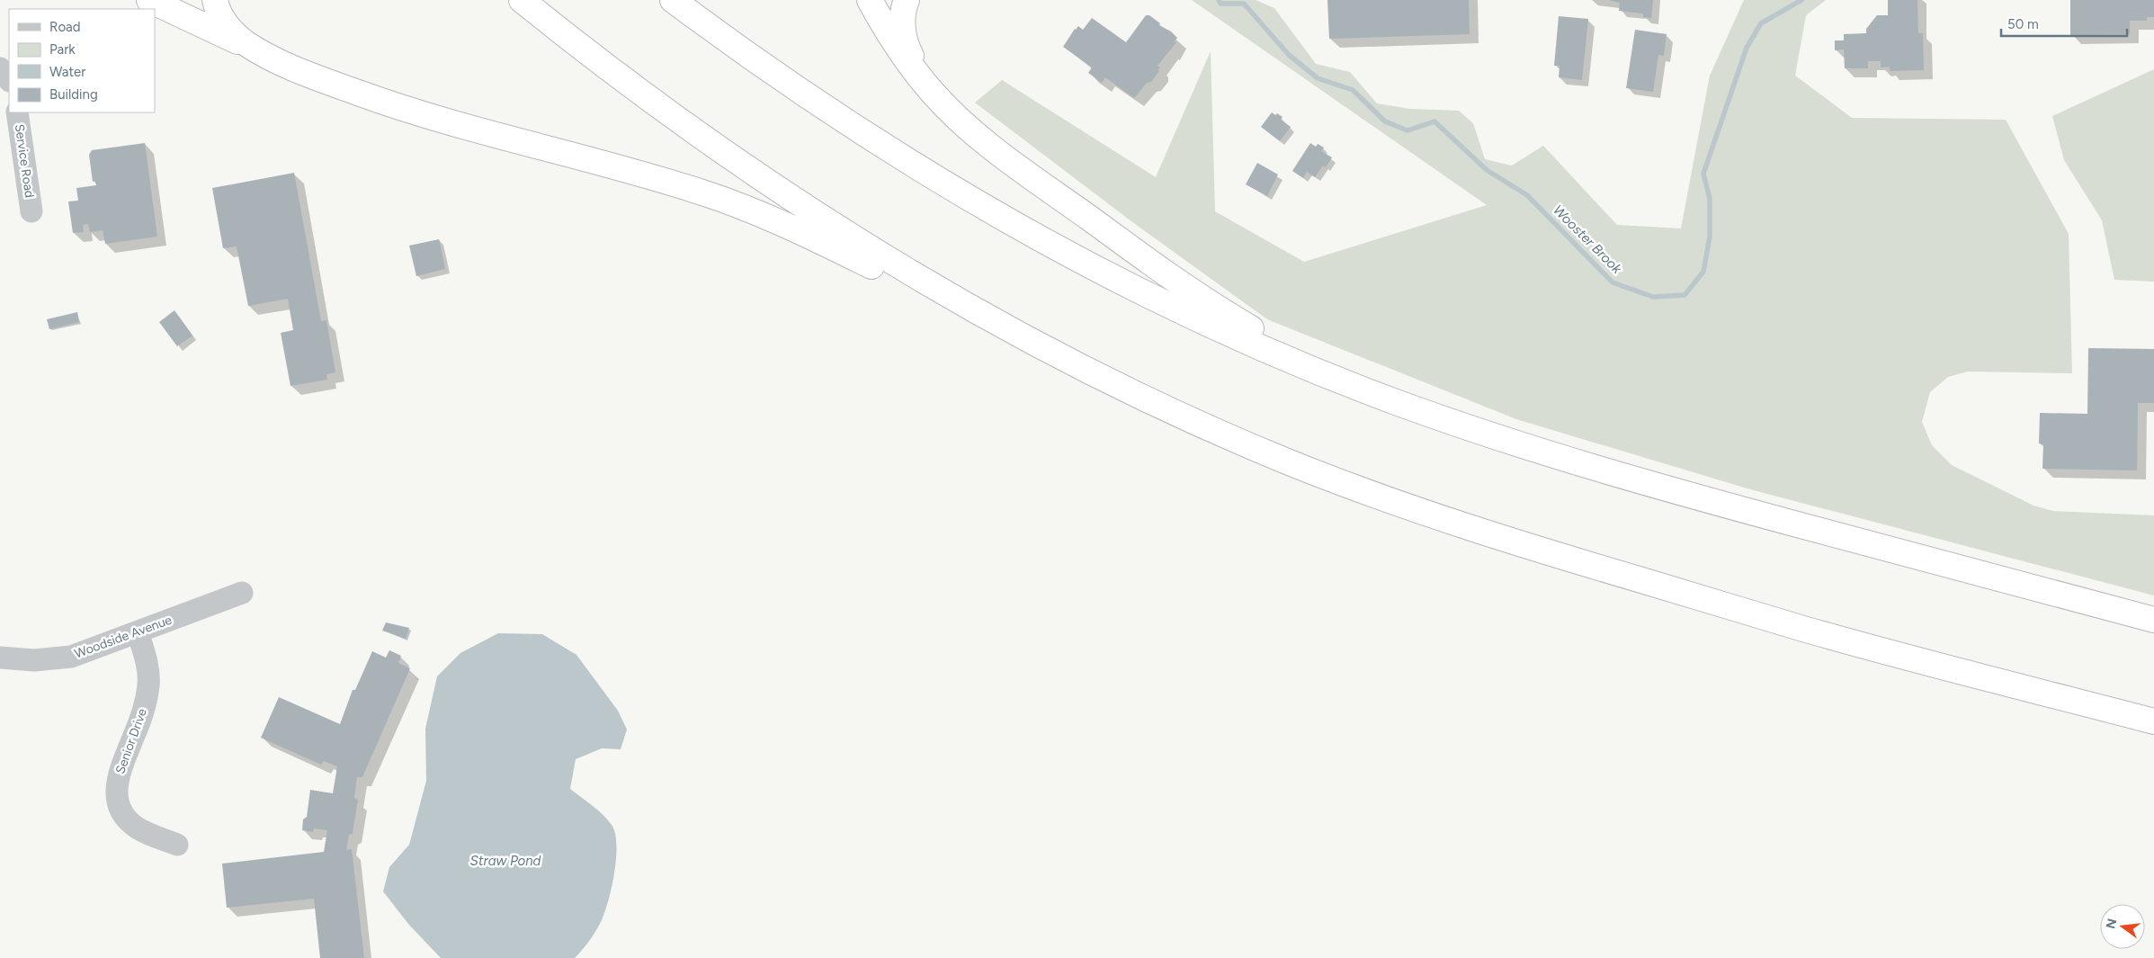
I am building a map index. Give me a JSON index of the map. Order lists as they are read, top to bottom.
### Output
{
  "streets": {
    "street": ["Service Road", "Woodside Avenue", "Senior Drive"]
  },
  "crossings": [
    ["Woodside Avenue", "Senior Drive"]
  ],
  "water": ["Wooster Brook", "Straw Pond"],
  "legend": [
    "Road",
    "Park",
    "Water",
    "Building"
  ],
  "scale_bar": "50 m",
  "north": "left"
}
